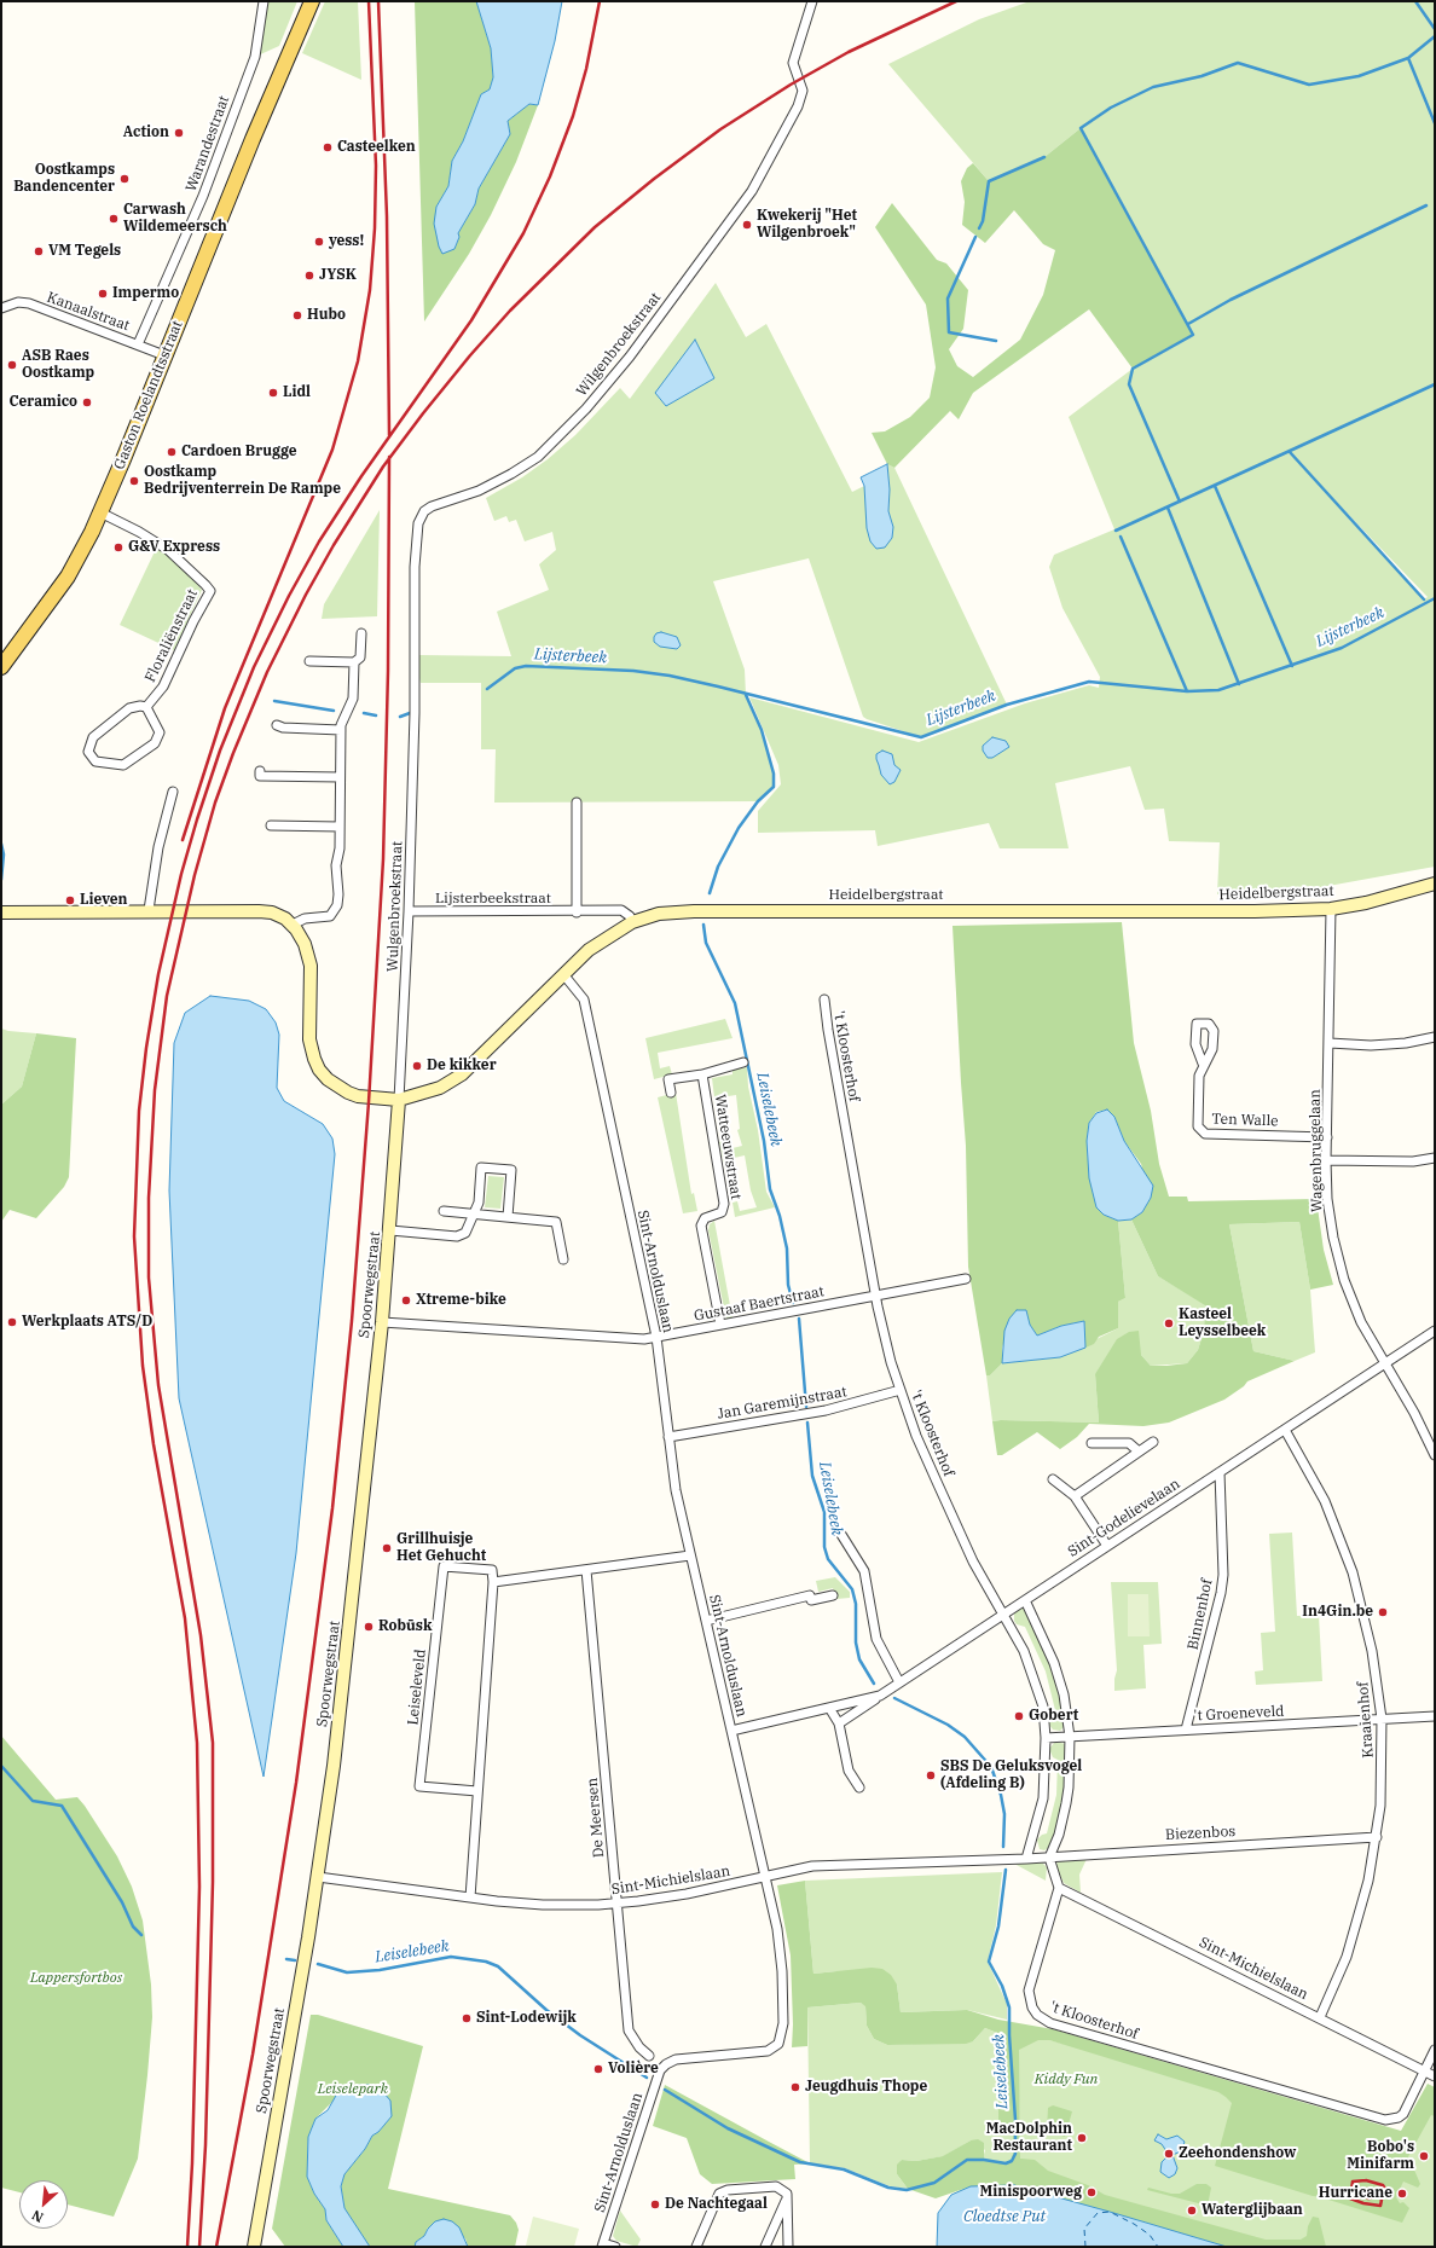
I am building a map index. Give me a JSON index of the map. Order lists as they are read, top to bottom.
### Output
{
  "streets": {
    "main road": ["Gaston Roelandtsstraat", "Heidelbergstraat", "Spoorwegstraat"],
    "street": [
      "Warandestraat",
      "Kanaalstraat",
      "Wilgenbroekstraat",
      "Floraliënstraat",
      "Lijsterbeekstraat",
      "Wulgenbroekstraat",
      "'t Kloosterhof",
      "Ten Walle",
      "Watteeuwstraat",
      "Wagenbruggelaan",
      "Sint-Arnolduslaan",
      "Gustaaf Baertstraat",
      "Jan Garemijnstraat",
      "Sint-Godelievelaan",
      "Binnenhof",
      "Leiseleveld",
      "'t Groeneveld",
      "Kraaienhof",
      "De Meersen",
      "Biezenbos",
      "Sint-Michielslaan"
    ]
  },
  "crossings": [
    ["Warandestraat", "Kanaalstraat"],
    ["Kanaalstraat", "Gaston Roelandtsstraat"],
    ["Wilgenbroekstraat", "Wulgenbroekstraat"],
    ["Gaston Roelandtsstraat", "Floraliënstraat"],
    ["Heidelbergstraat", "Lijsterbeekstraat"],
    ["Heidelbergstraat", "Wulgenbroekstraat"],
    ["Heidelbergstraat", "Wagenbruggelaan"],
    ["Heidelbergstraat", "Sint-Arnolduslaan"],
    ["Heidelbergstraat", "Spoorwegstraat"],
    ["Lijsterbeekstraat", "Wulgenbroekstraat"],
    ["Wulgenbroekstraat", "Spoorwegstraat"],
    ["'t Kloosterhof", "Gustaaf Baertstraat"],
    ["'t Kloosterhof", "Jan Garemijnstraat"],
    ["'t Kloosterhof", "Sint-Godelievelaan"],
    ["'t Kloosterhof", "'t Groeneveld"],
    ["'t Kloosterhof", "Biezenbos"],
    ["'t Kloosterhof", "Sint-Michielslaan"],
    ["Ten Walle", "Wagenbruggelaan"],
    ["Watteeuwstraat", "Gustaaf Baertstraat"],
    ["Wagenbruggelaan", "Sint-Godelievelaan"],
    ["Sint-Arnolduslaan", "Gustaaf Baertstraat"],
    ["Sint-Arnolduslaan", "Jan Garemijnstraat"],
    ["Sint-Arnolduslaan", "Sint-Godelievelaan"],
    ["Sint-Arnolduslaan", "Sint-Michielslaan"],
    ["Spoorwegstraat", "Gustaaf Baertstraat"],
    ["Spoorwegstraat", "Sint-Michielslaan"],
    ["Sint-Godelievelaan", "Binnenhof"],
    ["Sint-Godelievelaan", "Kraaienhof"],
    ["Binnenhof", "'t Groeneveld"],
    ["'t Groeneveld", "Kraaienhof"],
    ["Kraaienhof", "Biezenbos"],
    ["Kraaienhof", "Sint-Michielslaan"],
    ["De Meersen", "Sint-Michielslaan"],
    ["Biezenbos", "Sint-Michielslaan"]
  ],
  "water": ["Lijsterbeek", "Leiselebeek", "Cloedtse Put"],
  "parks": ["Lappersfortbos", "Kiddy Fun", "Leiselepark"],
  "places": [
    "Action",
    "Casteelken",
    "Oostkamps Bandencenter",
    "Carwash Wildemeersch",
    "Kwekerij \"Het Wilgenbroek\"",
    "yess!",
    "VM Tegels",
    "JYSK",
    "Impermo",
    "Hubo",
    "ASB Raes Oostkamp",
    "Lidl",
    "Ceramico",
    "Cardoen Brugge",
    "Oostkamp Bedrijventerrein De Rampe",
    "G&V Express",
    "Lieven",
    "De kikker",
    "Xtreme-bike",
    "Werkplaats ATS/D",
    "Kasteel Leysselbeek",
    "Grillhuisje Het Gehucht",
    "In4Gin.be",
    "Robūsk",
    "Gobert",
    "SBS De Geluksvogel (Afdeling B)",
    "Sint-Lodewijk",
    "Volière",
    "Jeugdhuis Thope",
    "MacDolphin Restaurant",
    "Zeehondenshow",
    "Bobo's Minifarm",
    "Minispoorweg",
    "Hurricane",
    "De Nachtegaal",
    "Waterglijbaan"
  ],
  "north": "bottom left"
}
